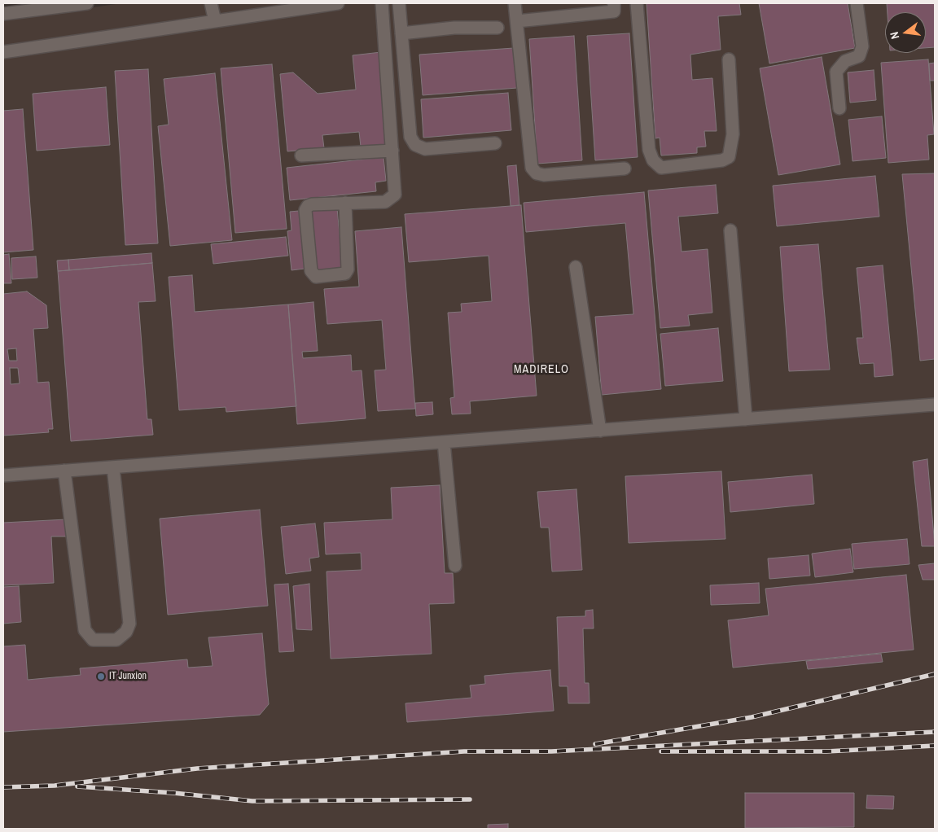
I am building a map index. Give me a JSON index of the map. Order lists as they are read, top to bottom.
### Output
{
  "districts": ["MADIRELO"],
  "places": ["IT Junxion"],
  "north": "left"
}
